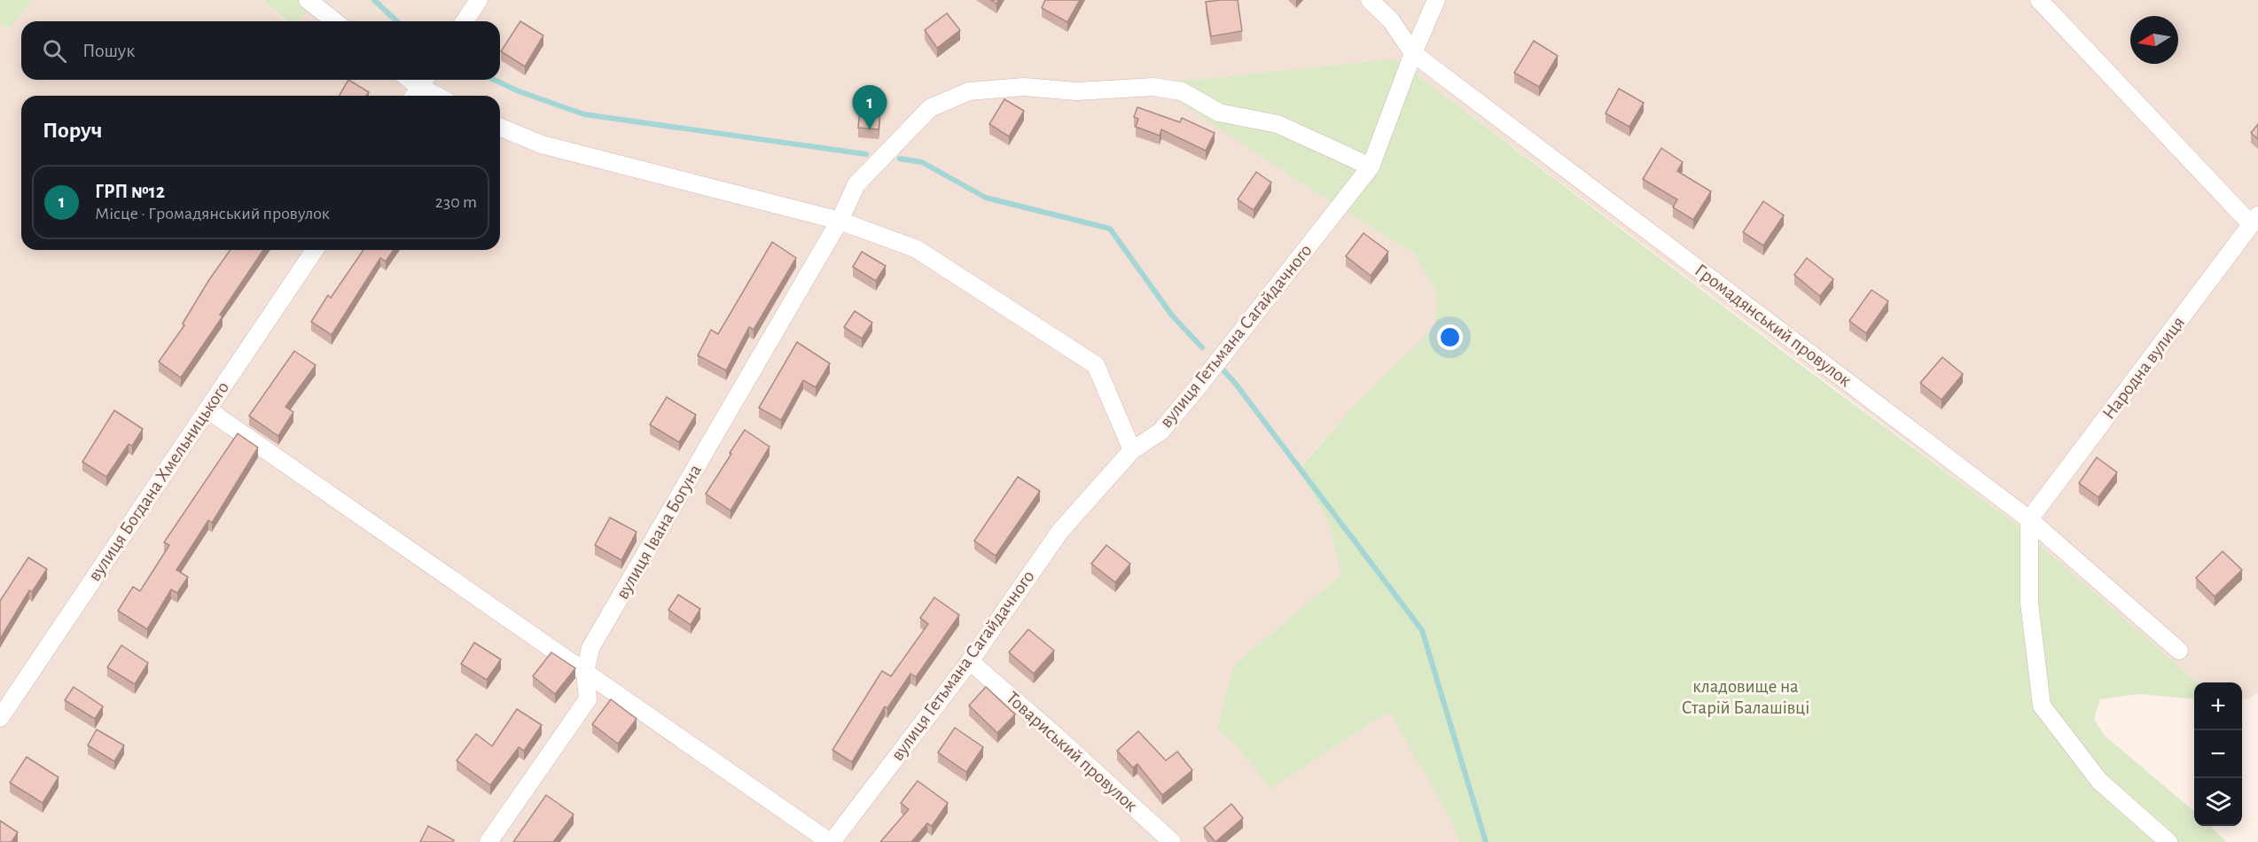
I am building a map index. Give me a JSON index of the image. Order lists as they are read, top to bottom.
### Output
{
  "streets": {
    "street": [
      "Громадянський провулок",
      "вулиця Гетьмана Сагайдачного",
      "Народна вулиця",
      "вулиця Богдана Хмельницького",
      "вулиця Івана Богуна",
      "Товариський провулок"
    ]
  },
  "crossings": [
    ["Громадянський провулок", "вулиця Гетьмана Сагайдачного"],
    ["Громадянський провулок", "Народна вулиця"],
    ["вулиця Гетьмана Сагайдачного", "Товариський провулок"]
  ],
  "parks": ["кладовище на Старій Балашівці"],
  "north": "left",
  "page": {
    "search": "Пошук",
    "pins": "1",
    "heading": "Поруч",
    "list": [
      {
        "mark": "1",
        "name": "ГРП №12",
        "note": "Місце · Громадянський провулок",
        "value": "230 m"
      }
    ],
    "map_buttons": ["+", "−"]
  }
}
